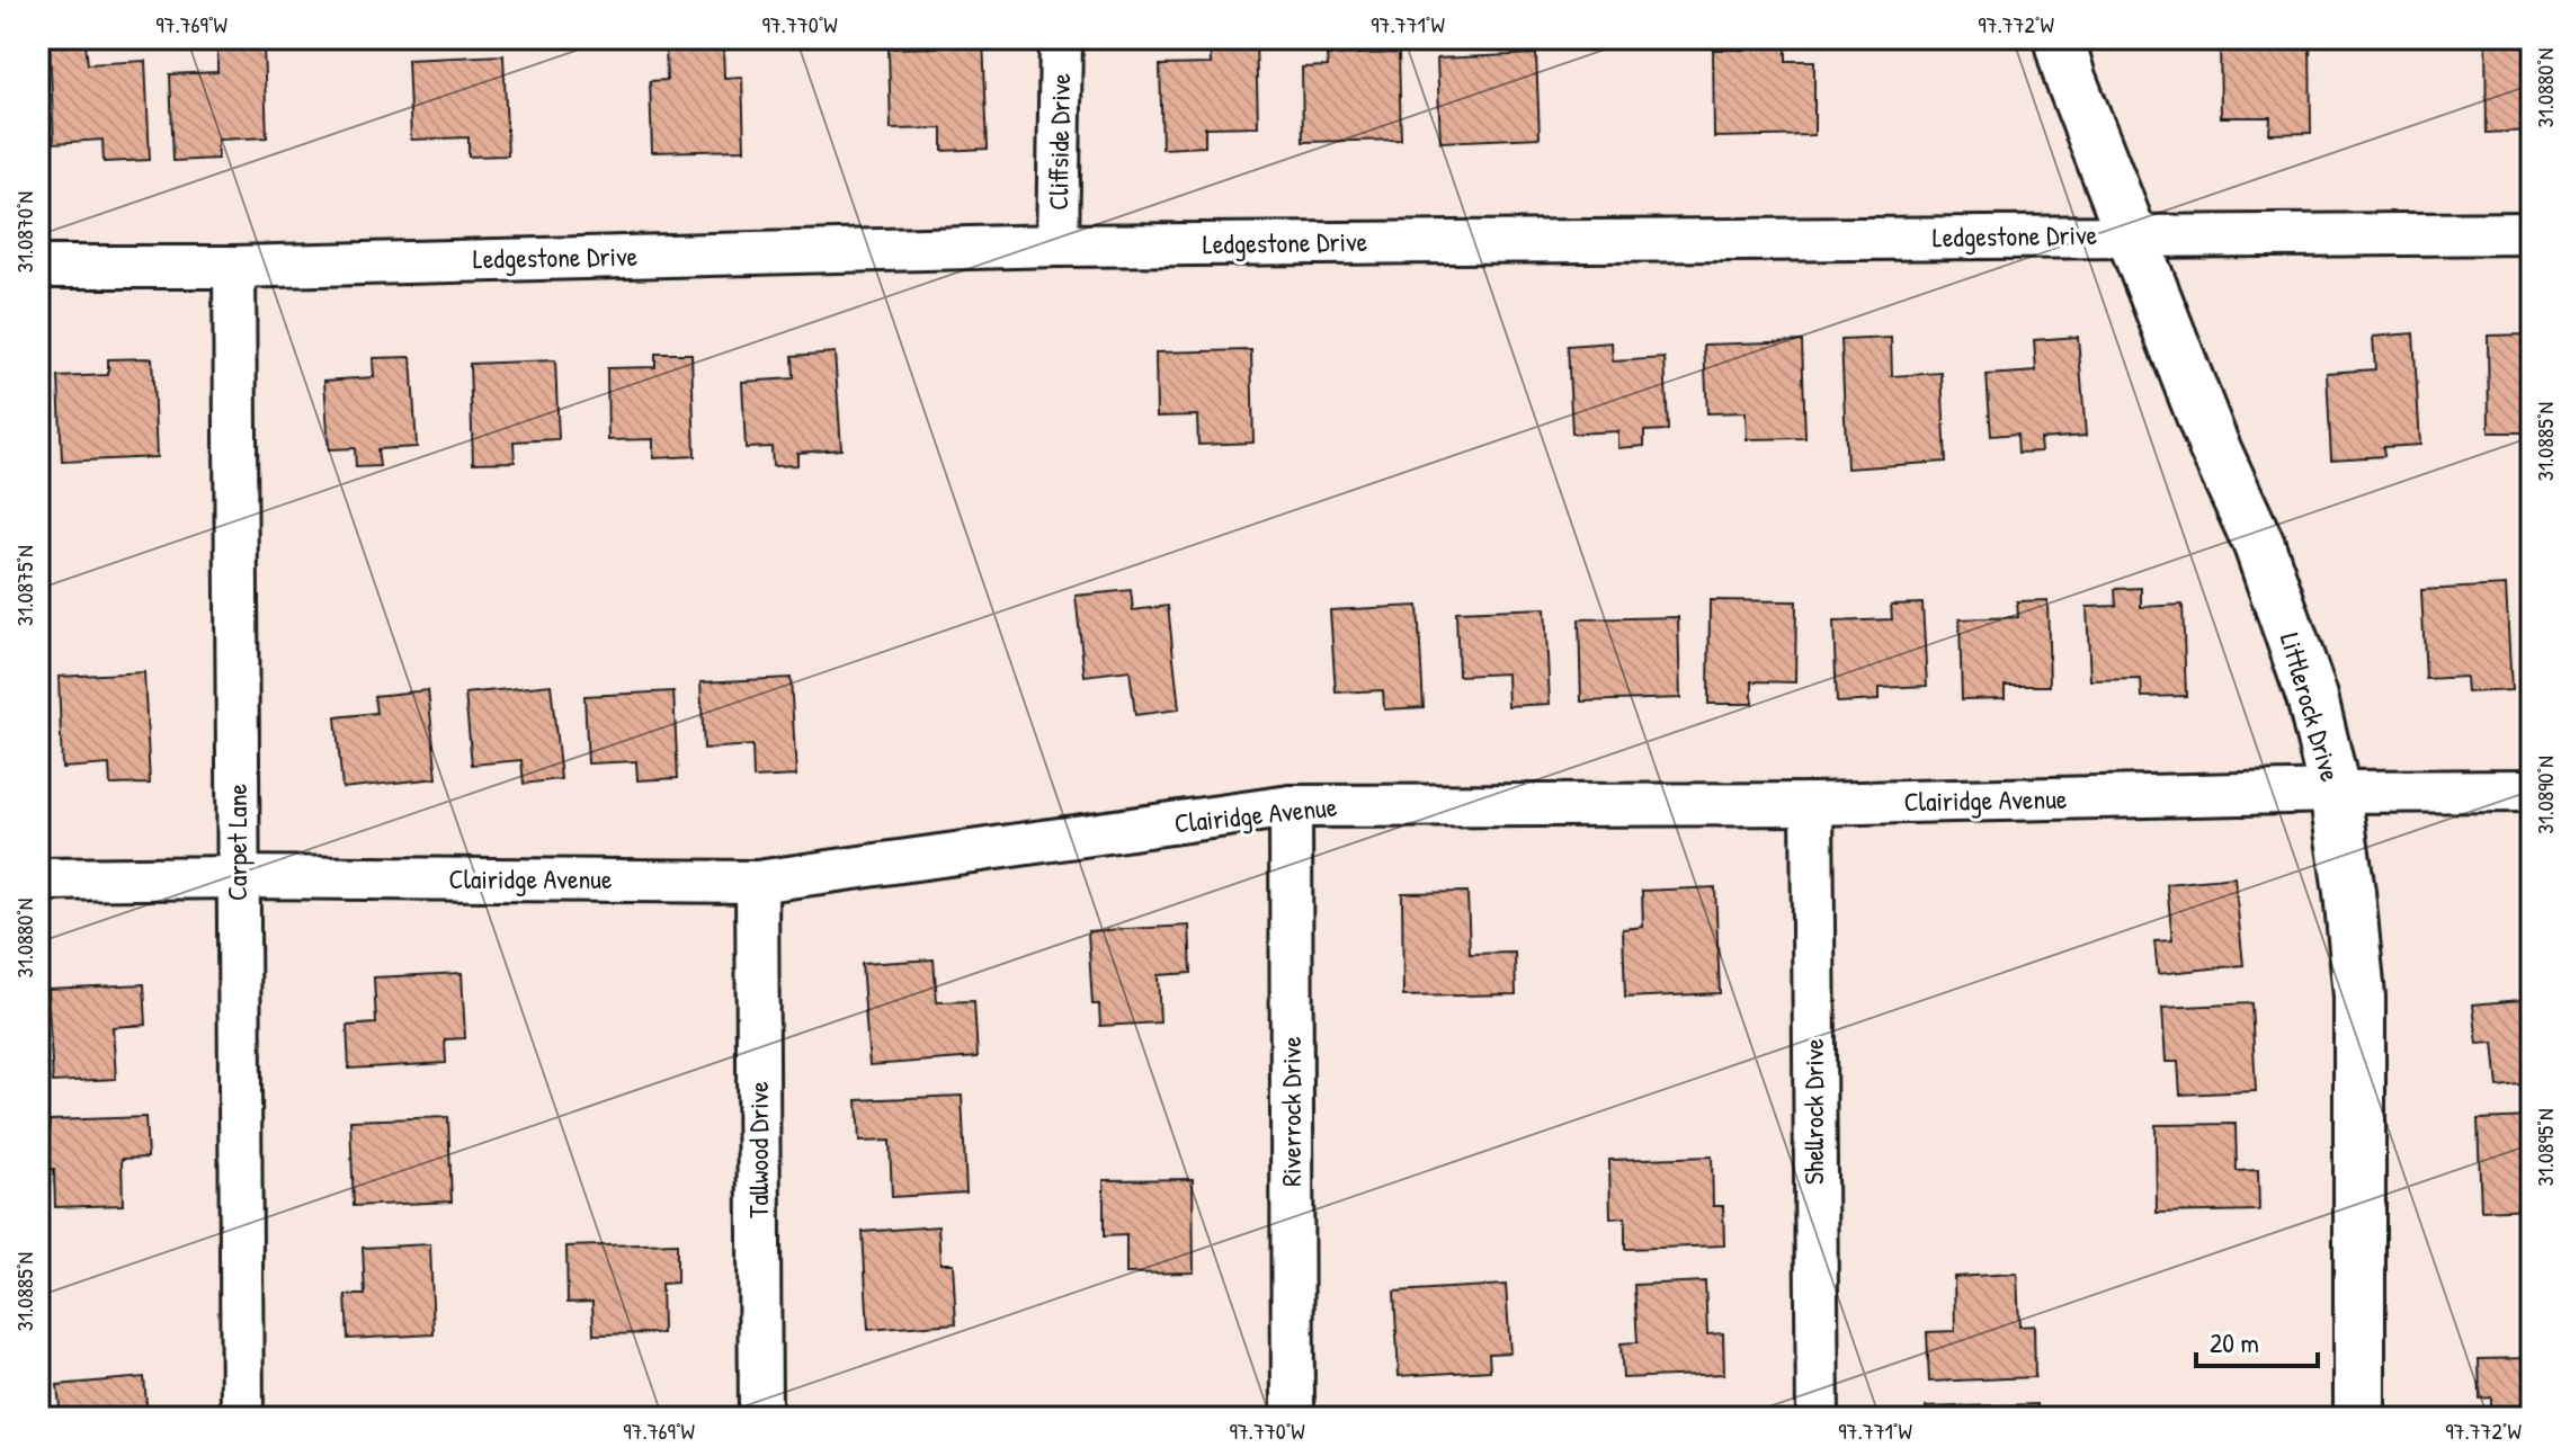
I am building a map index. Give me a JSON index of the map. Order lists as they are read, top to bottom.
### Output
{
  "streets": {
    "street": [
      "Cliffside Drive",
      "Ledgestone Drive",
      "Littlerock Drive",
      "Clairidge Avenue",
      "Carpet Lane",
      "Riverrock Drive",
      "Shellrock Drive",
      "Tallwood Drive"
    ]
  },
  "crossings": [
    ["Cliffside Drive", "Ledgestone Drive"],
    ["Ledgestone Drive", "Littlerock Drive"],
    ["Ledgestone Drive", "Carpet Lane"],
    ["Littlerock Drive", "Clairidge Avenue"],
    ["Clairidge Avenue", "Carpet Lane"],
    ["Clairidge Avenue", "Riverrock Drive"],
    ["Clairidge Avenue", "Shellrock Drive"],
    ["Clairidge Avenue", "Tallwood Drive"]
  ],
  "scale_bar": "20 m",
  "coordinates": [
    "97.769°W",
    "97.770°W",
    "97.771°W",
    "97.772°W",
    "31.0880°N",
    "31.0870°N",
    "31.0885°N",
    "31.0875°N",
    "31.0890°N",
    "31.0895°N"
  ]
}
